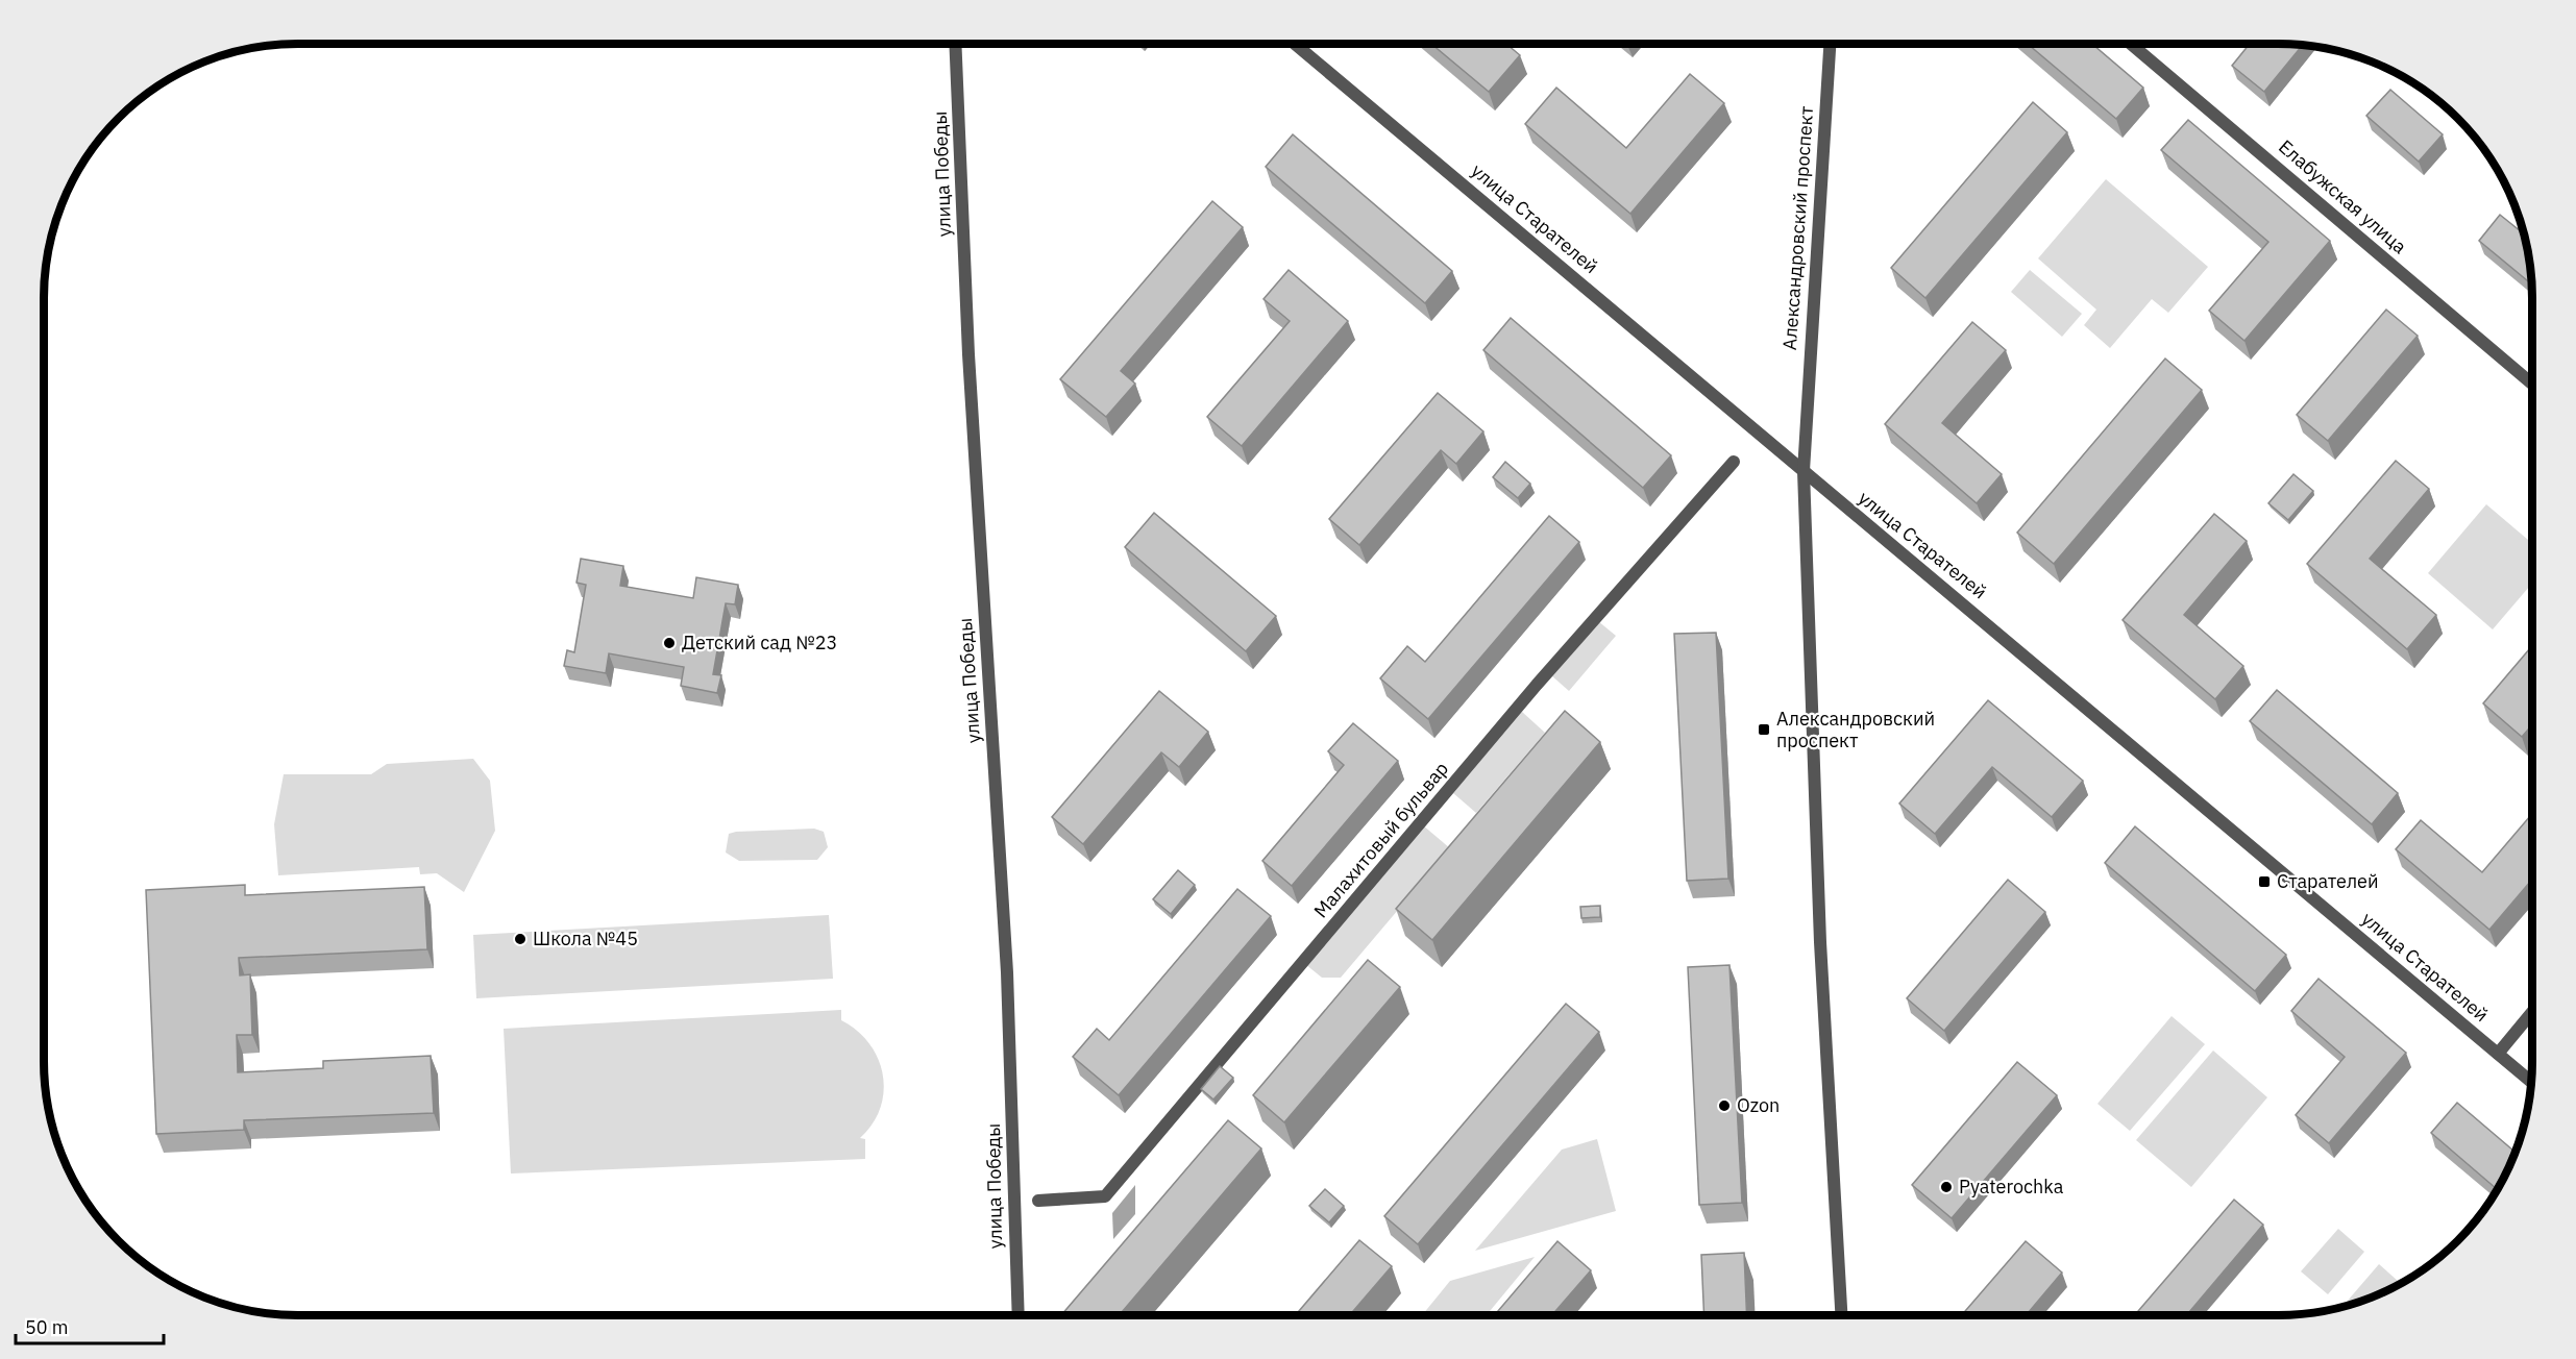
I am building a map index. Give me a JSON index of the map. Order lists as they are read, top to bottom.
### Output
{
  "streets": {
    "street": [
      "улица Победы",
      "Елабужская улица",
      "улица Старателей",
      "Александровский проспект",
      "Малахитовый бульвар"
    ]
  },
  "crossings": [
    ["улица Старателей", "Александровский проспект"]
  ],
  "places": {
    "other": [
      "Детский сад №23",
      "Школа №45",
      "Ozon",
      "Pyaterochka"
    ],
    "transit": ["Александровский проспект", "Старателей"]
  },
  "scale_bar": "50 m"
}
